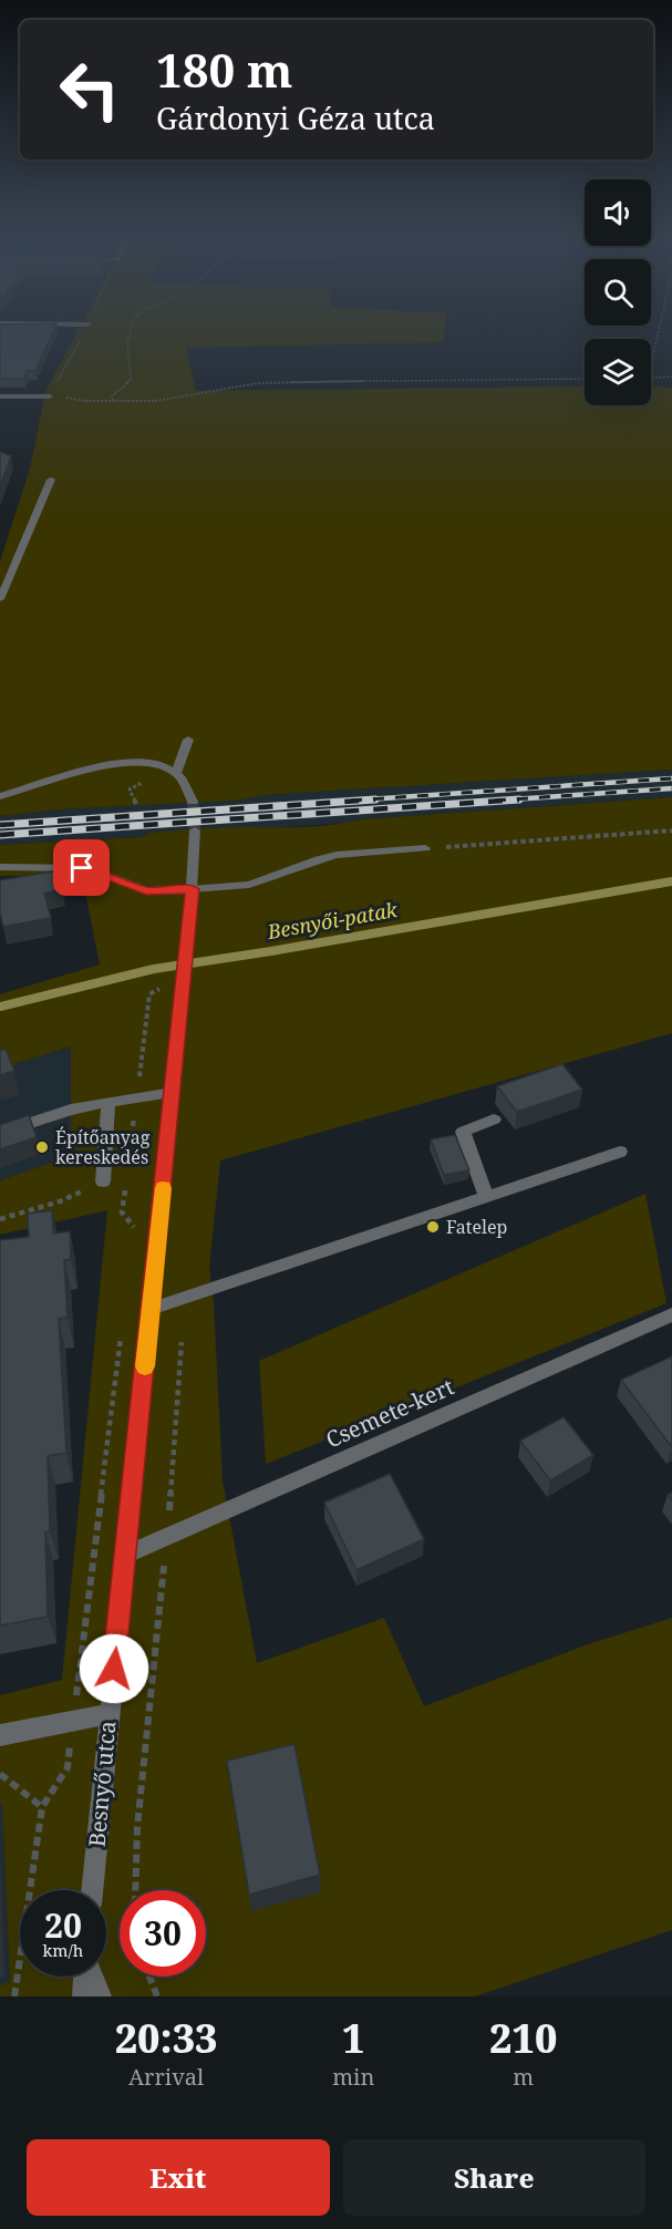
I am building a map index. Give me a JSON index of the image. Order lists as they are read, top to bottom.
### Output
{
  "streets": {
    "street": ["Csemete-kert", "Besnyő utca"]
  },
  "crossings": [
    ["Csemete-kert", "Besnyő utca"]
  ],
  "water": ["Besnyői-patak"],
  "places": ["Építőanyag kereskedés", "Fatelep"],
  "page": {
    "turn": ["180 m", "Gárdonyi Géza utca"],
    "speed": "20 km/h",
    "limit": "30",
    "eta": [
      "20:33",
      "Arrival",
      "1",
      "min",
      "210",
      "m"
    ],
    "buttons": ["Exit", "Share"]
  }
}
